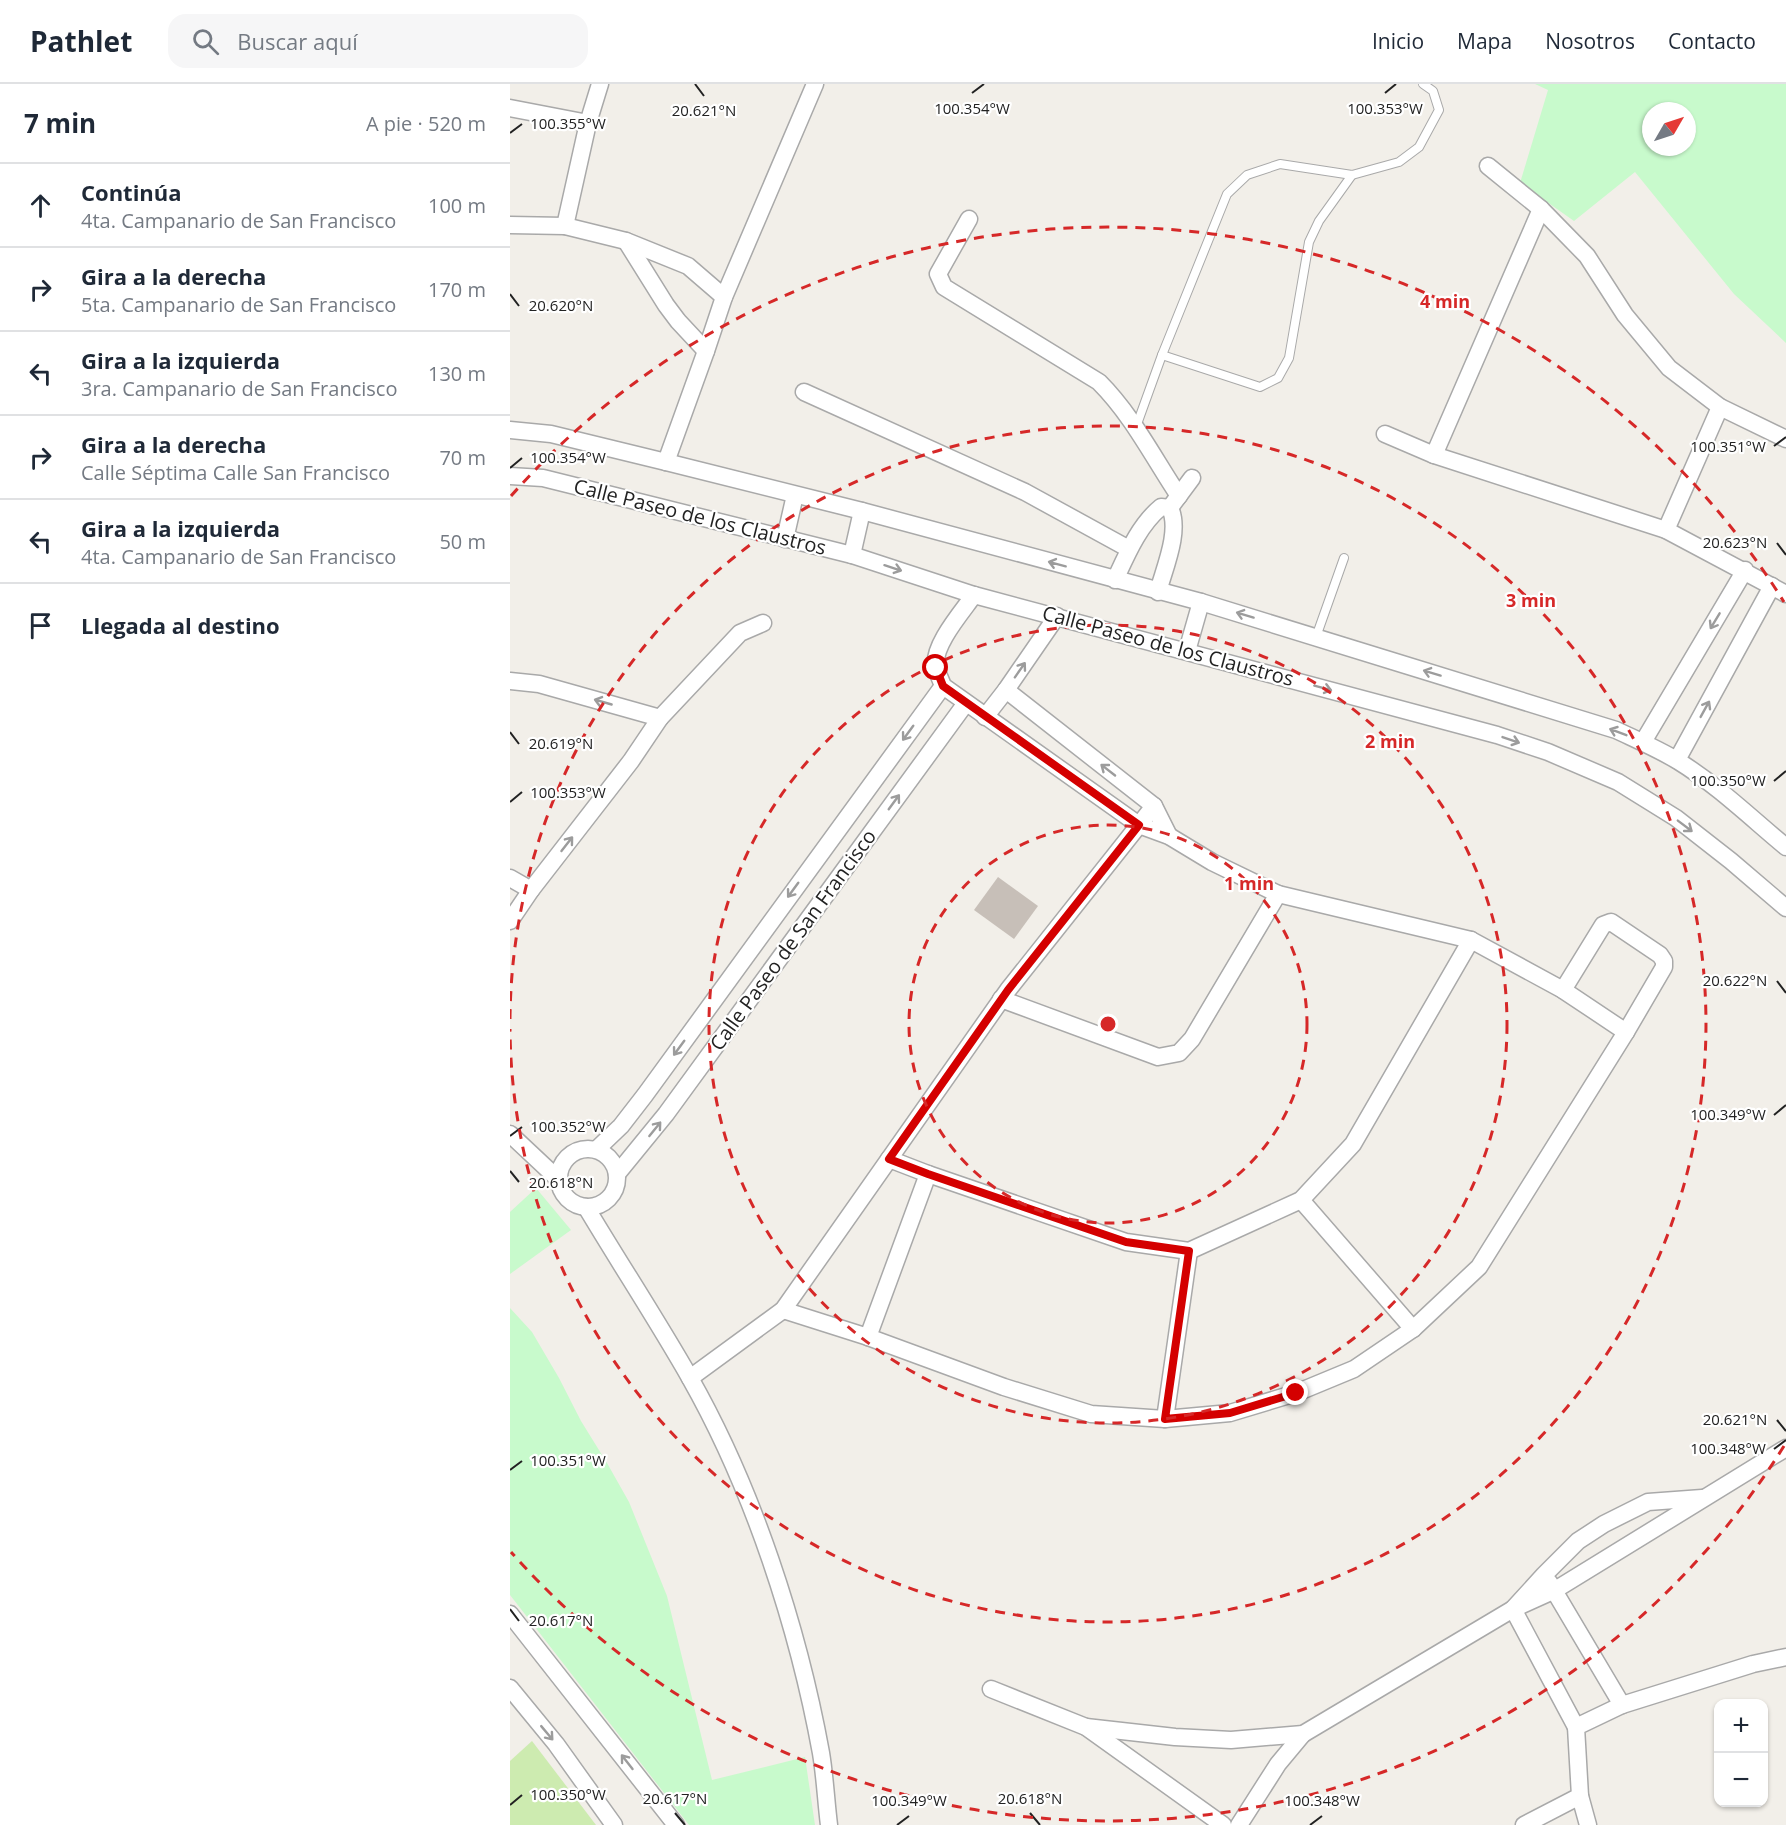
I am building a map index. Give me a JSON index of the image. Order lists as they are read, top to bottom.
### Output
{
  "streets": {
    "street": ["Calle Paseo de los Claustros", "Calle Paseo de San Francisco"]
  },
  "north": "top right",
  "page": {
    "header": "Pathlet",
    "search": "Buscar aquí",
    "nav": [
      "Inicio",
      "Mapa",
      "Nosotros",
      "Contacto"
    ],
    "heading": ["7 min", "A pie · 520 m"],
    "list": [
      ["Continúa", "4ta. Campanario de San Francisco", "100 m"],
      ["Gira a la derecha", "5ta. Campanario de San Francisco", "170 m"],
      ["Gira a la izquierda", "3ra. Campanario de San Francisco", "130 m"],
      ["Gira a la derecha", "Calle Séptima Calle San Francisco", "70 m"],
      ["Gira a la izquierda", "4ta. Campanario de San Francisco", "50 m"],
      "Llegada al destino"
    ],
    "map_buttons": ["+", "−"]
  },
  "coordinates": [
    "100.353°W",
    "100.354°W",
    "20.621°N",
    "100.355°W",
    "20.620°N",
    "100.351°W",
    "20.623°N",
    "20.619°N",
    "100.350°W",
    "20.622°N",
    "100.349°W",
    "100.352°W",
    "20.618°N",
    "100.348°W",
    "20.617°N"
  ],
  "rings": [
    "4 min",
    "3 min",
    "2 min",
    "1 min"
  ]
}
